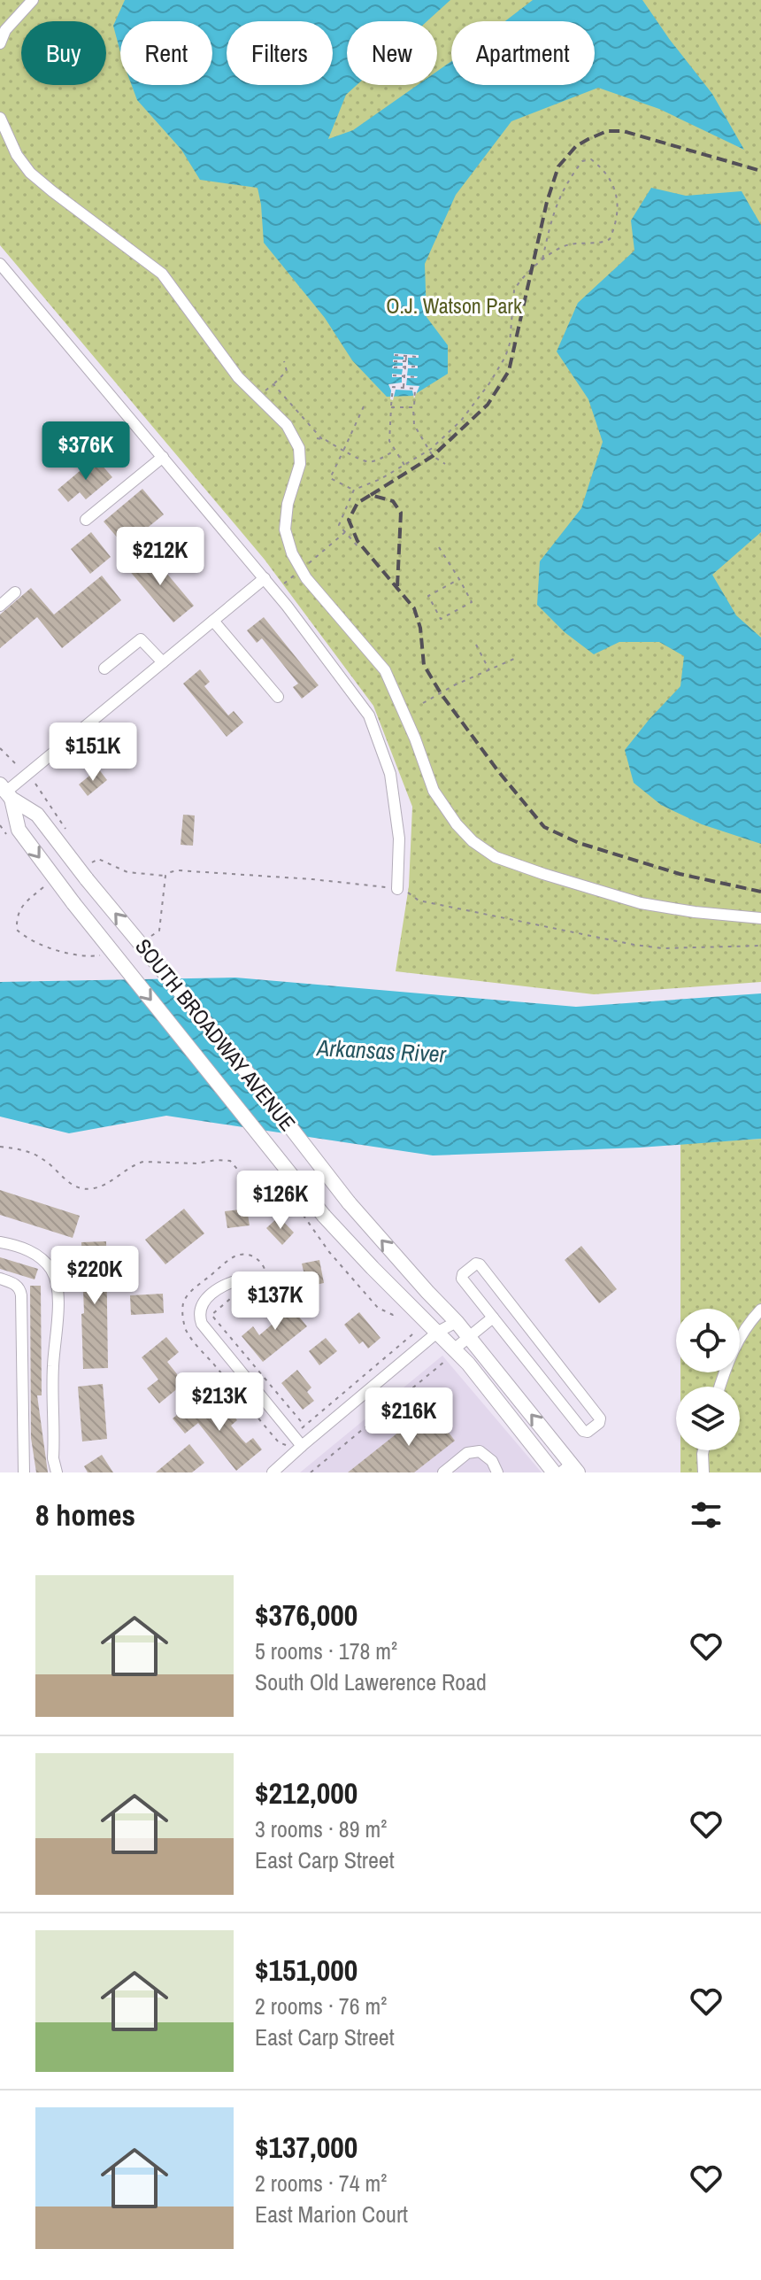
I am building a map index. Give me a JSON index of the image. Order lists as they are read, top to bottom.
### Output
{
  "streets": {
    "main road": ["SOUTH BROADWAY AVENUE"]
  },
  "water": ["Arkansas River"],
  "parks": ["O.J. Watson Park"],
  "page": {
    "chip": [
      "Buy",
      "Rent",
      "Filters",
      "New",
      "Apartment"
    ],
    "price": [
      "$376K",
      "$212K",
      "$151K",
      "$126K",
      "$220K",
      "$137K",
      "$213K",
      "$216K"
    ],
    "heading": "8 homes",
    "list": [
      {
        "name": "$376,000",
        "note": "5 rooms · 178 m² · South Old Lawerence Road"
      },
      {
        "name": "$212,000",
        "note": "3 rooms · 89 m² · East Carp Street"
      },
      {
        "name": "$151,000",
        "note": "2 rooms · 76 m² · East Carp Street"
      },
      {
        "name": "$137,000",
        "note": "2 rooms · 74 m² · East Marion Court"
      }
    ]
  }
}
